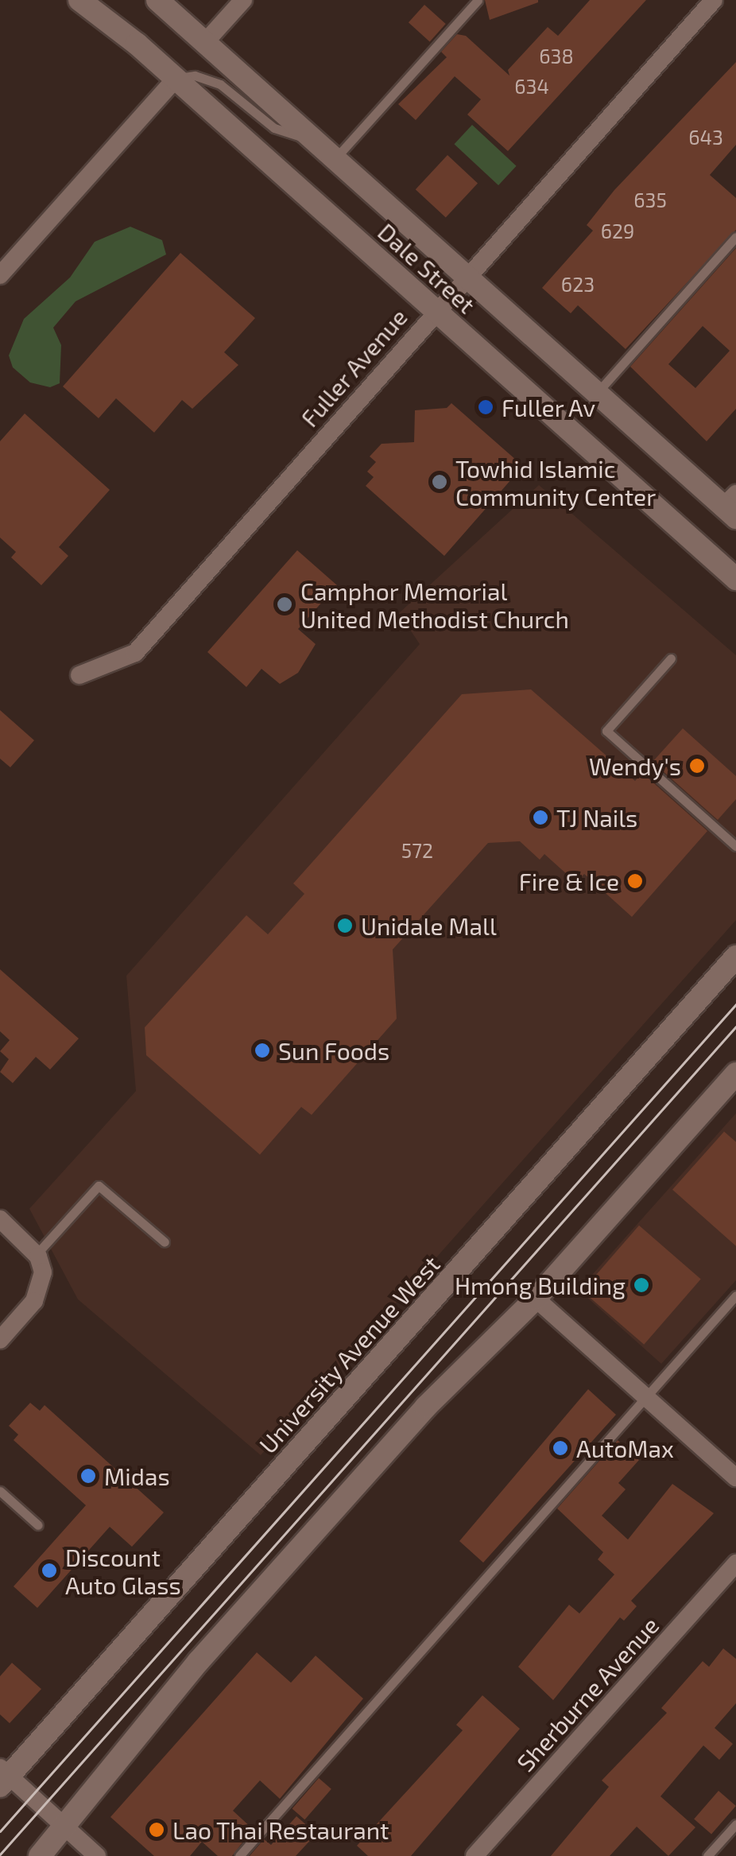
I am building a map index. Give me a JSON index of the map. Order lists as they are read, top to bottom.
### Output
{
  "streets": {
    "main road": ["Dale Street", "University Avenue West"],
    "street": ["Fuller Avenue", "Sherburne Avenue"]
  },
  "crossings": [
    ["Dale Street", "Fuller Avenue"]
  ],
  "places": [
    "Fuller Av",
    "Towhid Islamic Community Center",
    "Camphor Memorial United Methodist Church",
    "Wendy's",
    "TJ Nails",
    "Fire & Ice",
    "Unidale Mall",
    "Sun Foods",
    "Hmong Building",
    "AutoMax",
    "Midas",
    "Discount Auto Glass",
    "Lao Thai Restaurant"
  ],
  "house_numbers": [
    "638",
    "634",
    "643",
    "635",
    "629",
    "623",
    "572"
  ]
}
